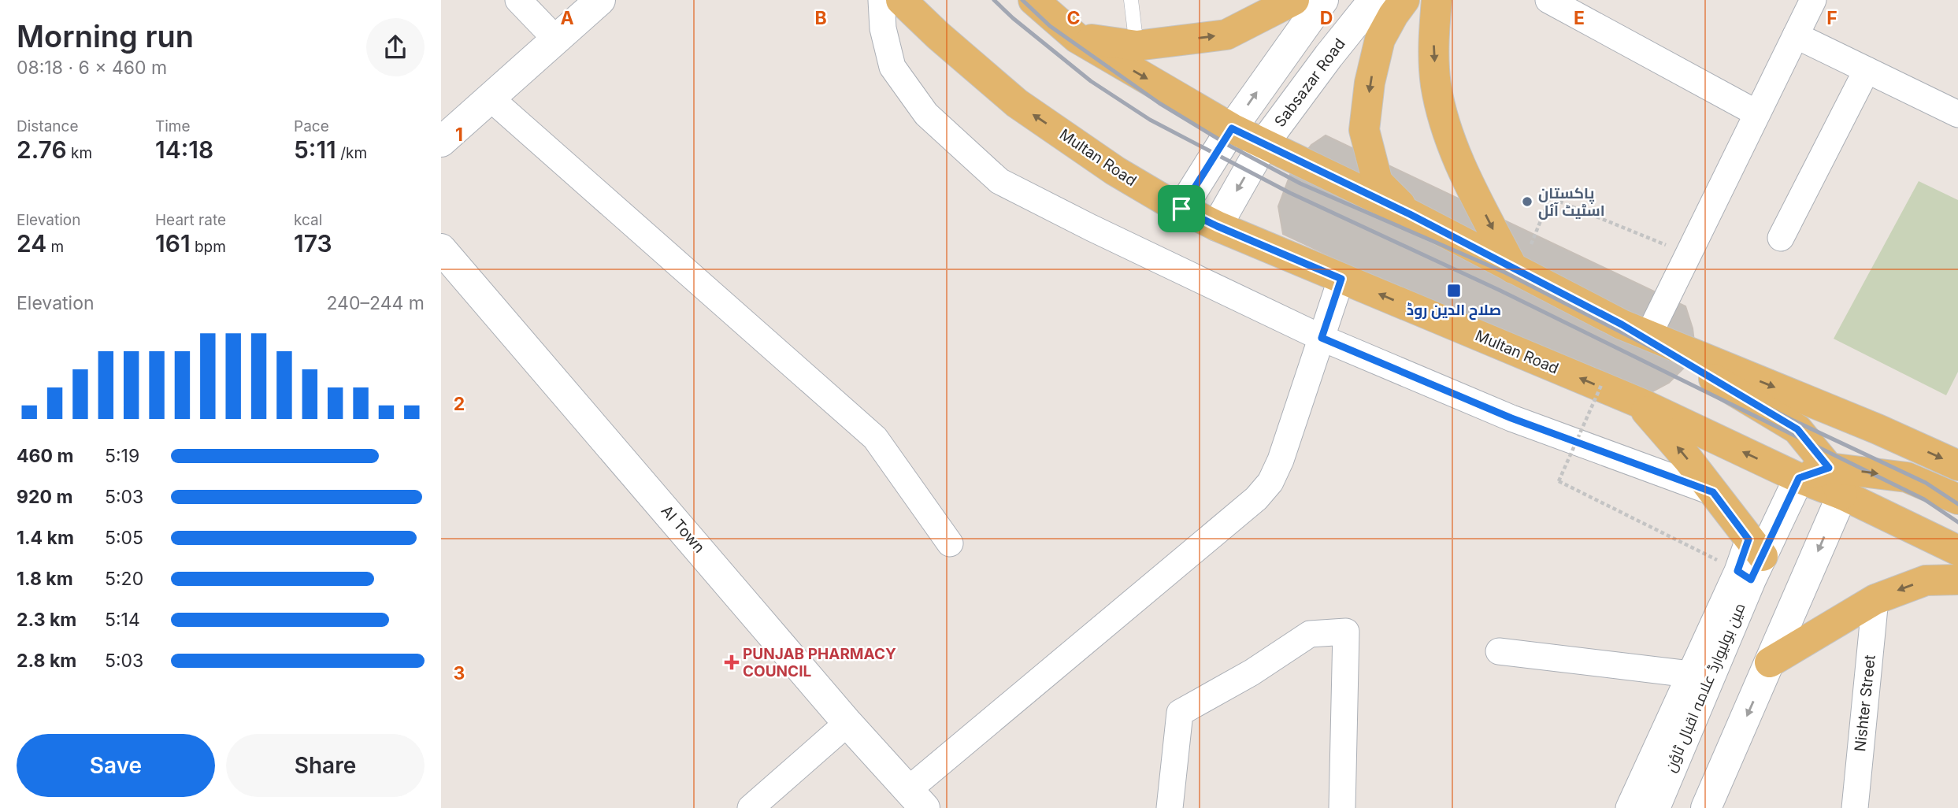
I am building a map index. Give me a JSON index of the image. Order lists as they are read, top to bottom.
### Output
{
  "streets": {
    "main road": [
      "Sabsazar Road",
      "Multan Road",
      "AI Town",
      "مین بولیوارڈ علامہ اقبال ٹاؤن"
    ],
    "street": ["Nishter Street"]
  },
  "crossings": [
    ["Sabsazar Road", "Multan Road"],
    ["Multan Road", "مین بولیوارڈ علامہ اقبال ٹاؤن"]
  ],
  "places": {
    "other": ["پاکستان اسٹیٹ آئل"],
    "transit": ["صلاح الدین روڈ"],
    "health": ["PUNJAB PHARMACY COUNCIL"]
  },
  "page": {
    "heading": ["Morning run", "08:18 · 6 × 460 m"],
    "stats": [
      ["Distance", "2.76 km"],
      ["Time", "14:18"],
      ["Pace", "5:11 /km"],
      ["Elevation", "24 m"],
      ["Heart rate", "161 bpm"],
      ["kcal", "173"]
    ],
    "chart": ["Elevation", "240–244 m"],
    "list": [
      {
        "name": "460 m",
        "note": "5:19"
      },
      {
        "name": "920 m",
        "note": "5:03"
      },
      {
        "name": "1.4 km",
        "note": "5:05"
      },
      {
        "name": "1.8 km",
        "note": "5:20"
      },
      {
        "name": "2.3 km",
        "note": "5:14"
      },
      {
        "name": "2.8 km",
        "note": "5:03"
      }
    ],
    "buttons": ["Save", "Share"]
  },
  "grid": {
    "columns": [
      "A",
      "B",
      "C",
      "D",
      "E",
      "F"
    ],
    "rows": ["1", "2", "3"]
  }
}
